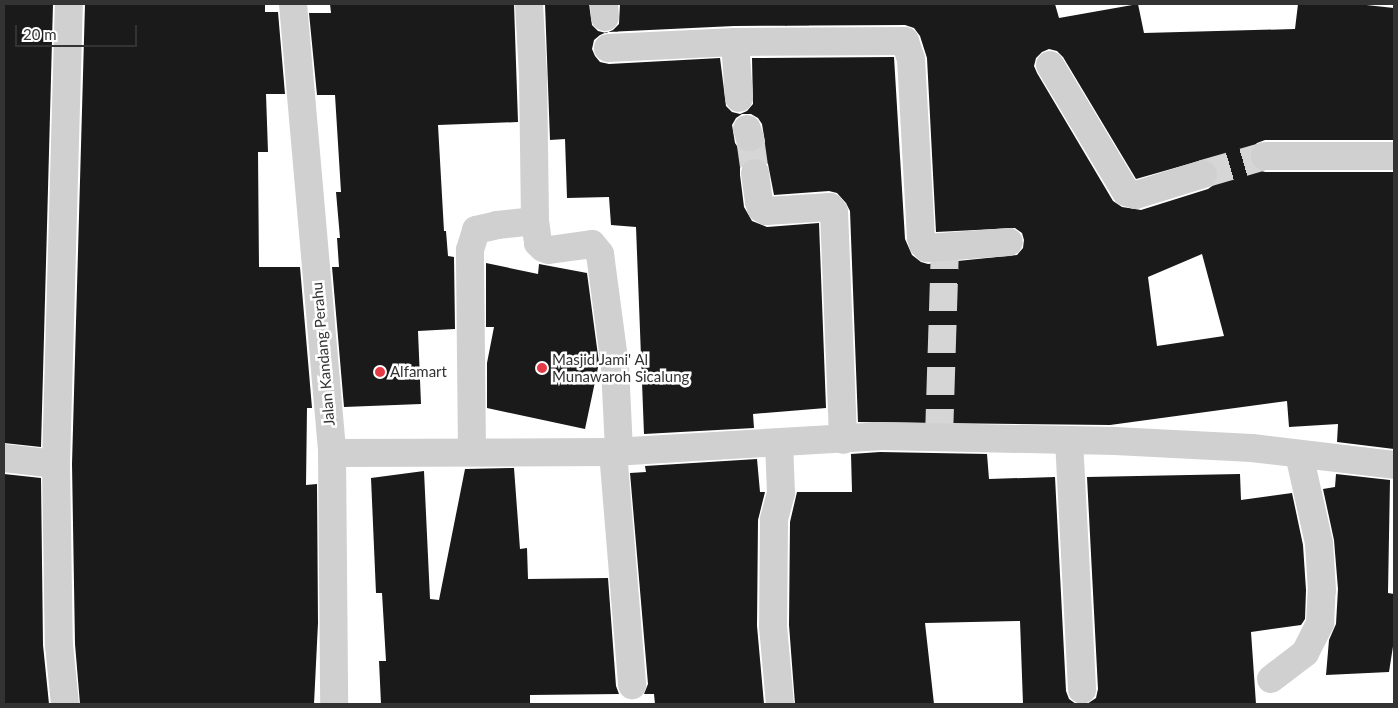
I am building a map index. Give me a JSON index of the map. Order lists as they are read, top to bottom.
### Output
{
  "streets": {
    "street": ["Jalan Kandang Perahu"]
  },
  "places": ["Masjid Jami' Al Munawaroh Sicalung", "Alfamart"],
  "scale_bar": "20 m"
}
